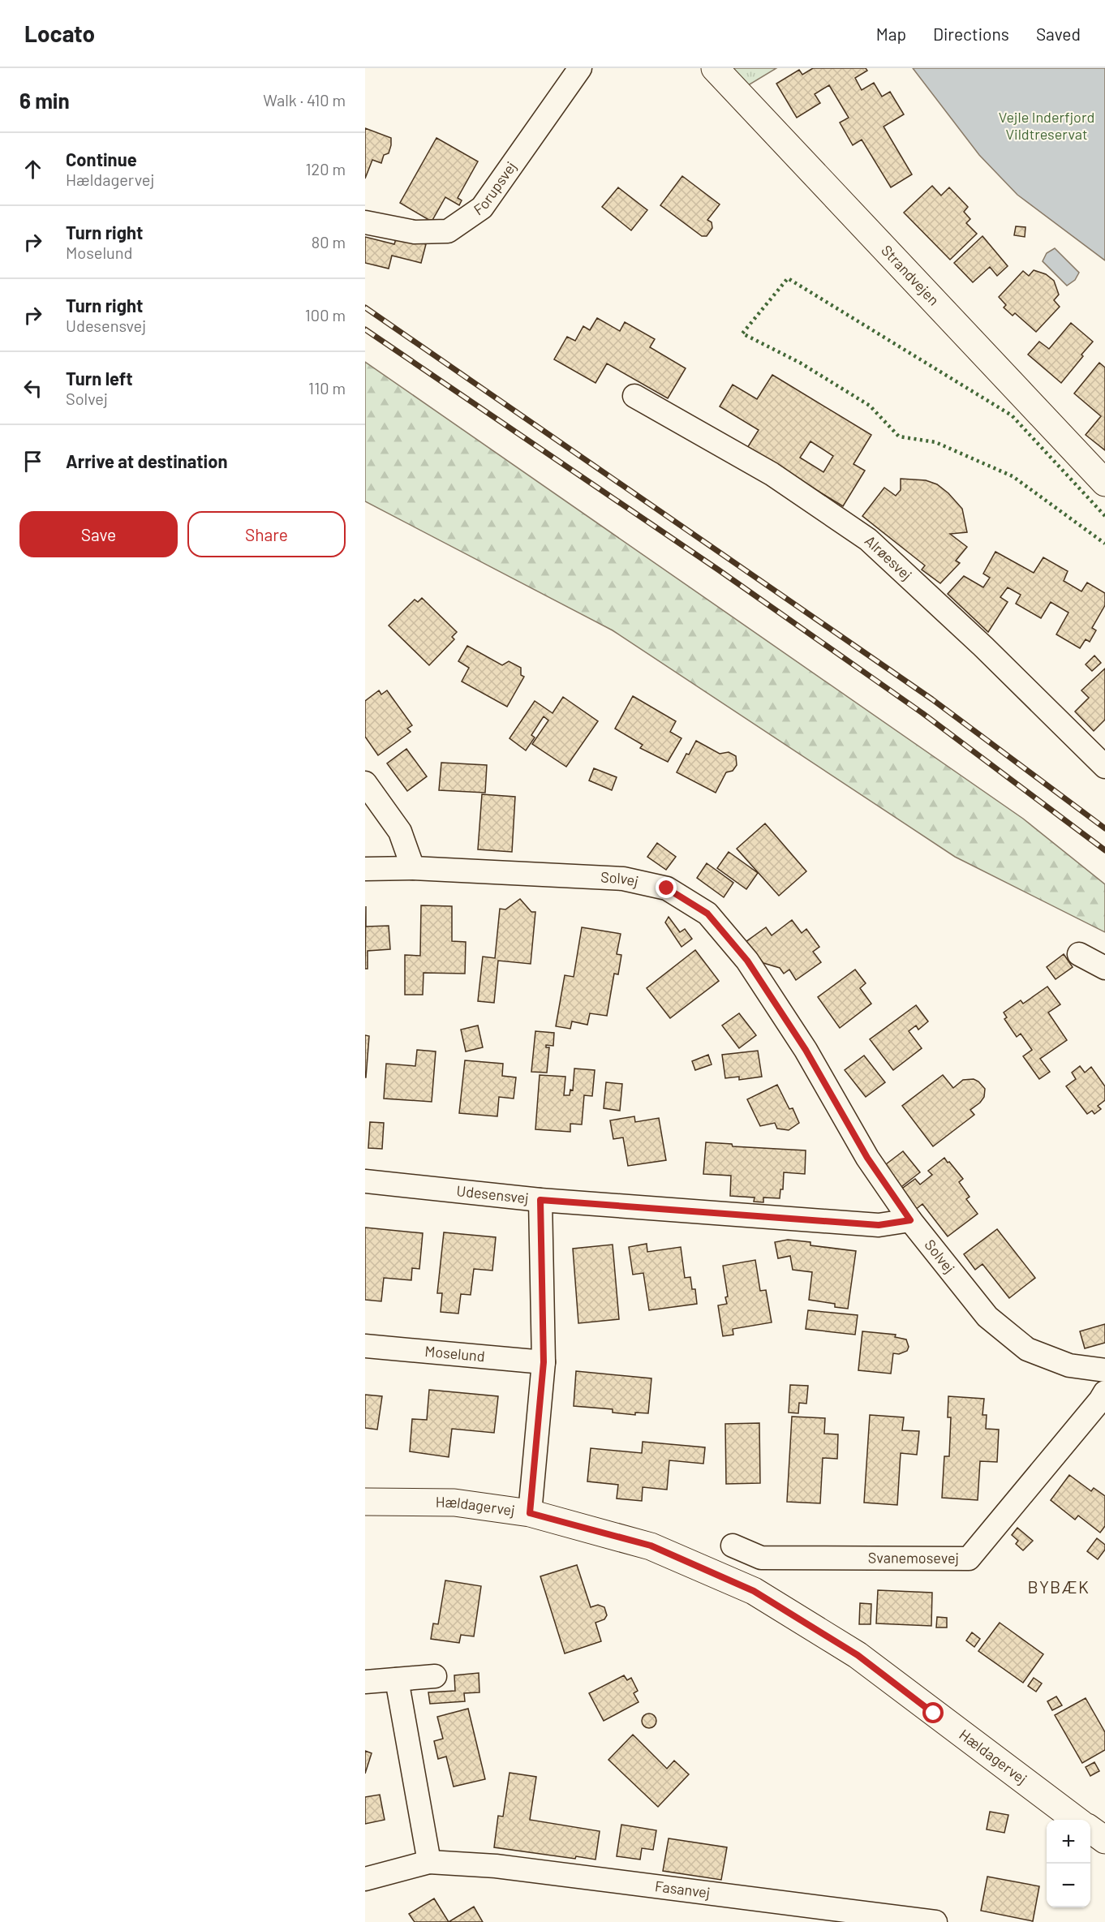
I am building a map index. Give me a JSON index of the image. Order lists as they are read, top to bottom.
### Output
{
  "streets": {
    "street": [
      "Forupsvej",
      "Strandvejen",
      "Alrøesvej",
      "Solvej",
      "Udesensvej",
      "Moselund",
      "Hældagervej",
      "Svanemosevej",
      "Fasanvej"
    ]
  },
  "crossings": [
    ["Solvej", "Udesensvej"]
  ],
  "districts": ["BYBÆK"],
  "parks": ["Vejle Inderfjord Vildtreservat"],
  "page": {
    "header": "Locato",
    "nav": ["Map", "Directions", "Saved"],
    "heading": ["6 min", "Walk · 410 m"],
    "list": [
      ["Continue", "Hældagervej", "120 m"],
      ["Turn right", "Moselund", "80 m"],
      ["Turn right", "Udesensvej", "100 m"],
      ["Turn left", "Solvej", "110 m"],
      "Arrive at destination"
    ],
    "buttons": ["Save", "Share"],
    "map_buttons": ["+", "−"]
  }
}
